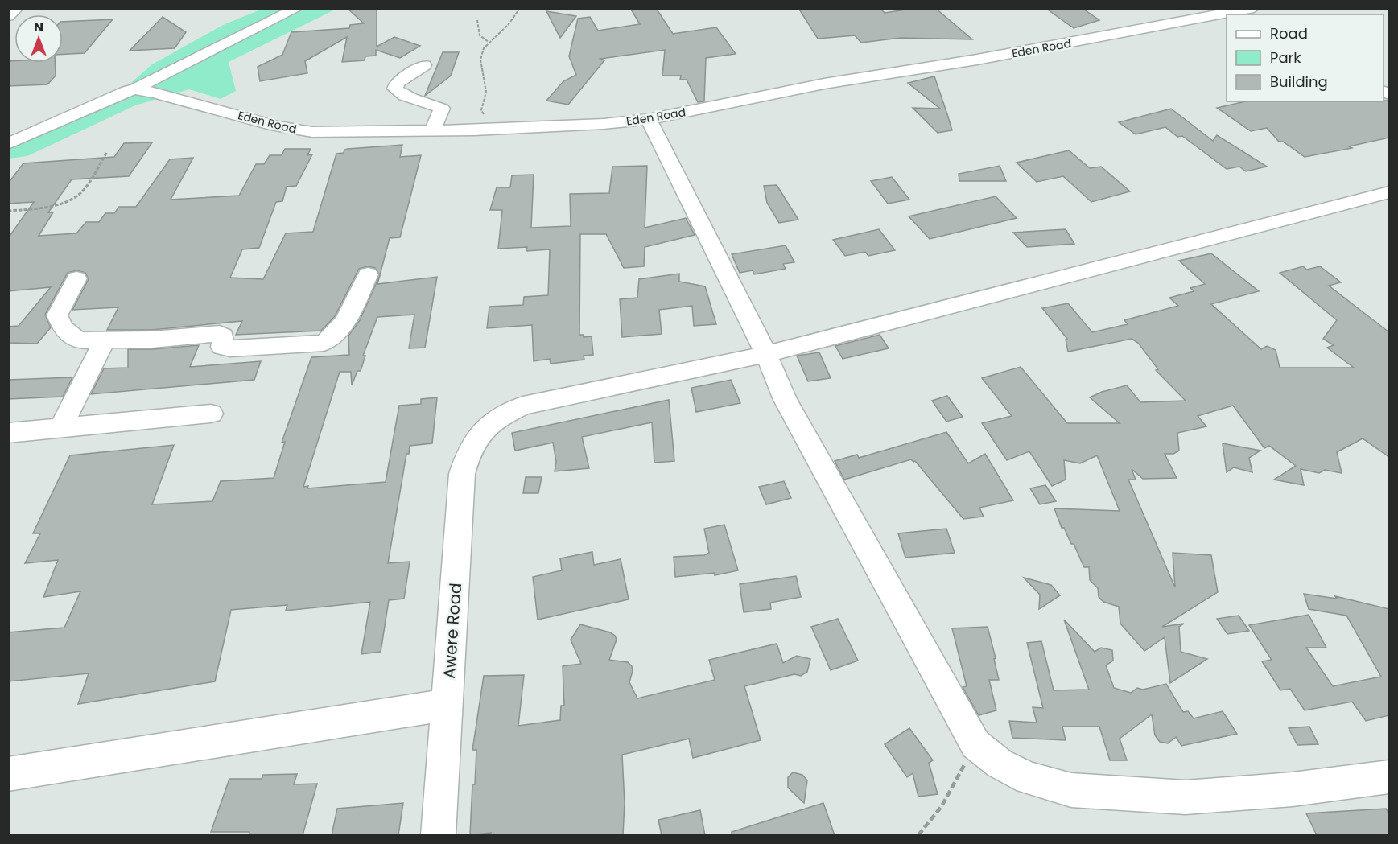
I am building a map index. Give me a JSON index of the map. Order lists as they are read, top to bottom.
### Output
{
  "streets": {
    "street": ["Eden Road", "Awere Road"]
  },
  "legend": ["Road", "Park", "Building"],
  "north": "top"
}
